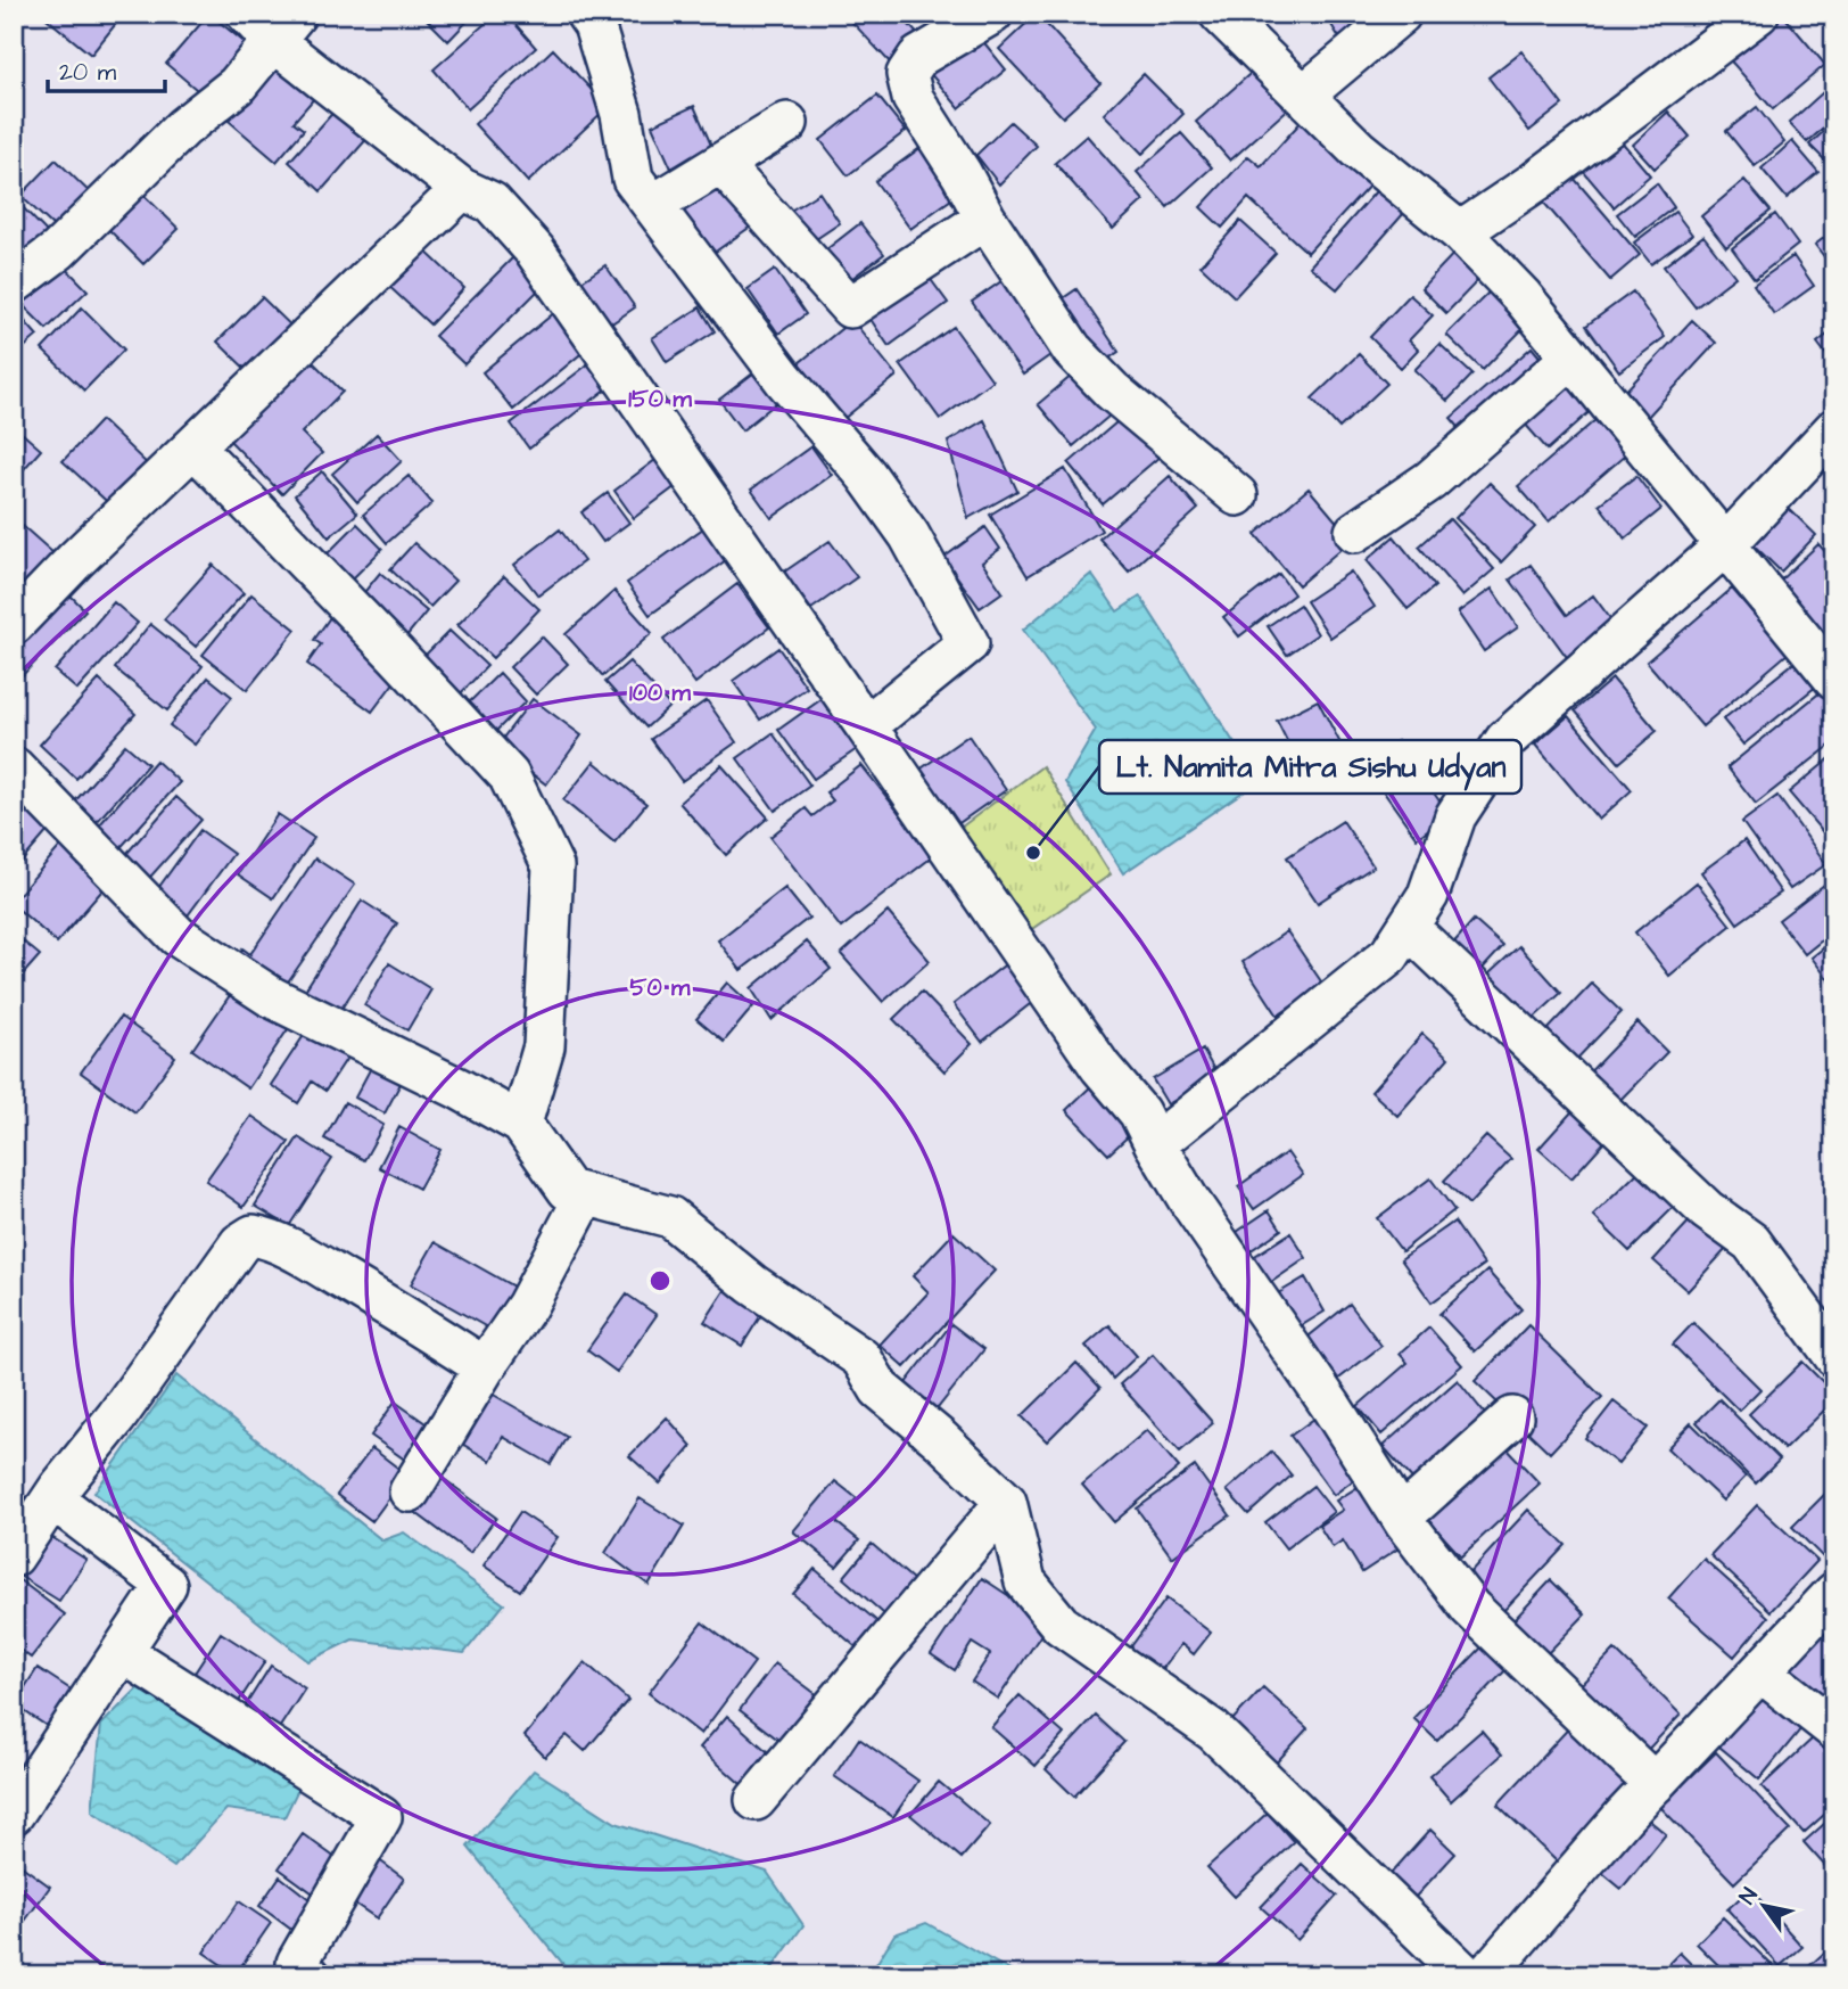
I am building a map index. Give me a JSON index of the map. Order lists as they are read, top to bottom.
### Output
{
  "places": ["Lt. Namita Mitra Sishu Udyan"],
  "scale_bar": "20 m",
  "north": "top left",
  "rings": ["150 m", "100 m", "50 m"]
}
